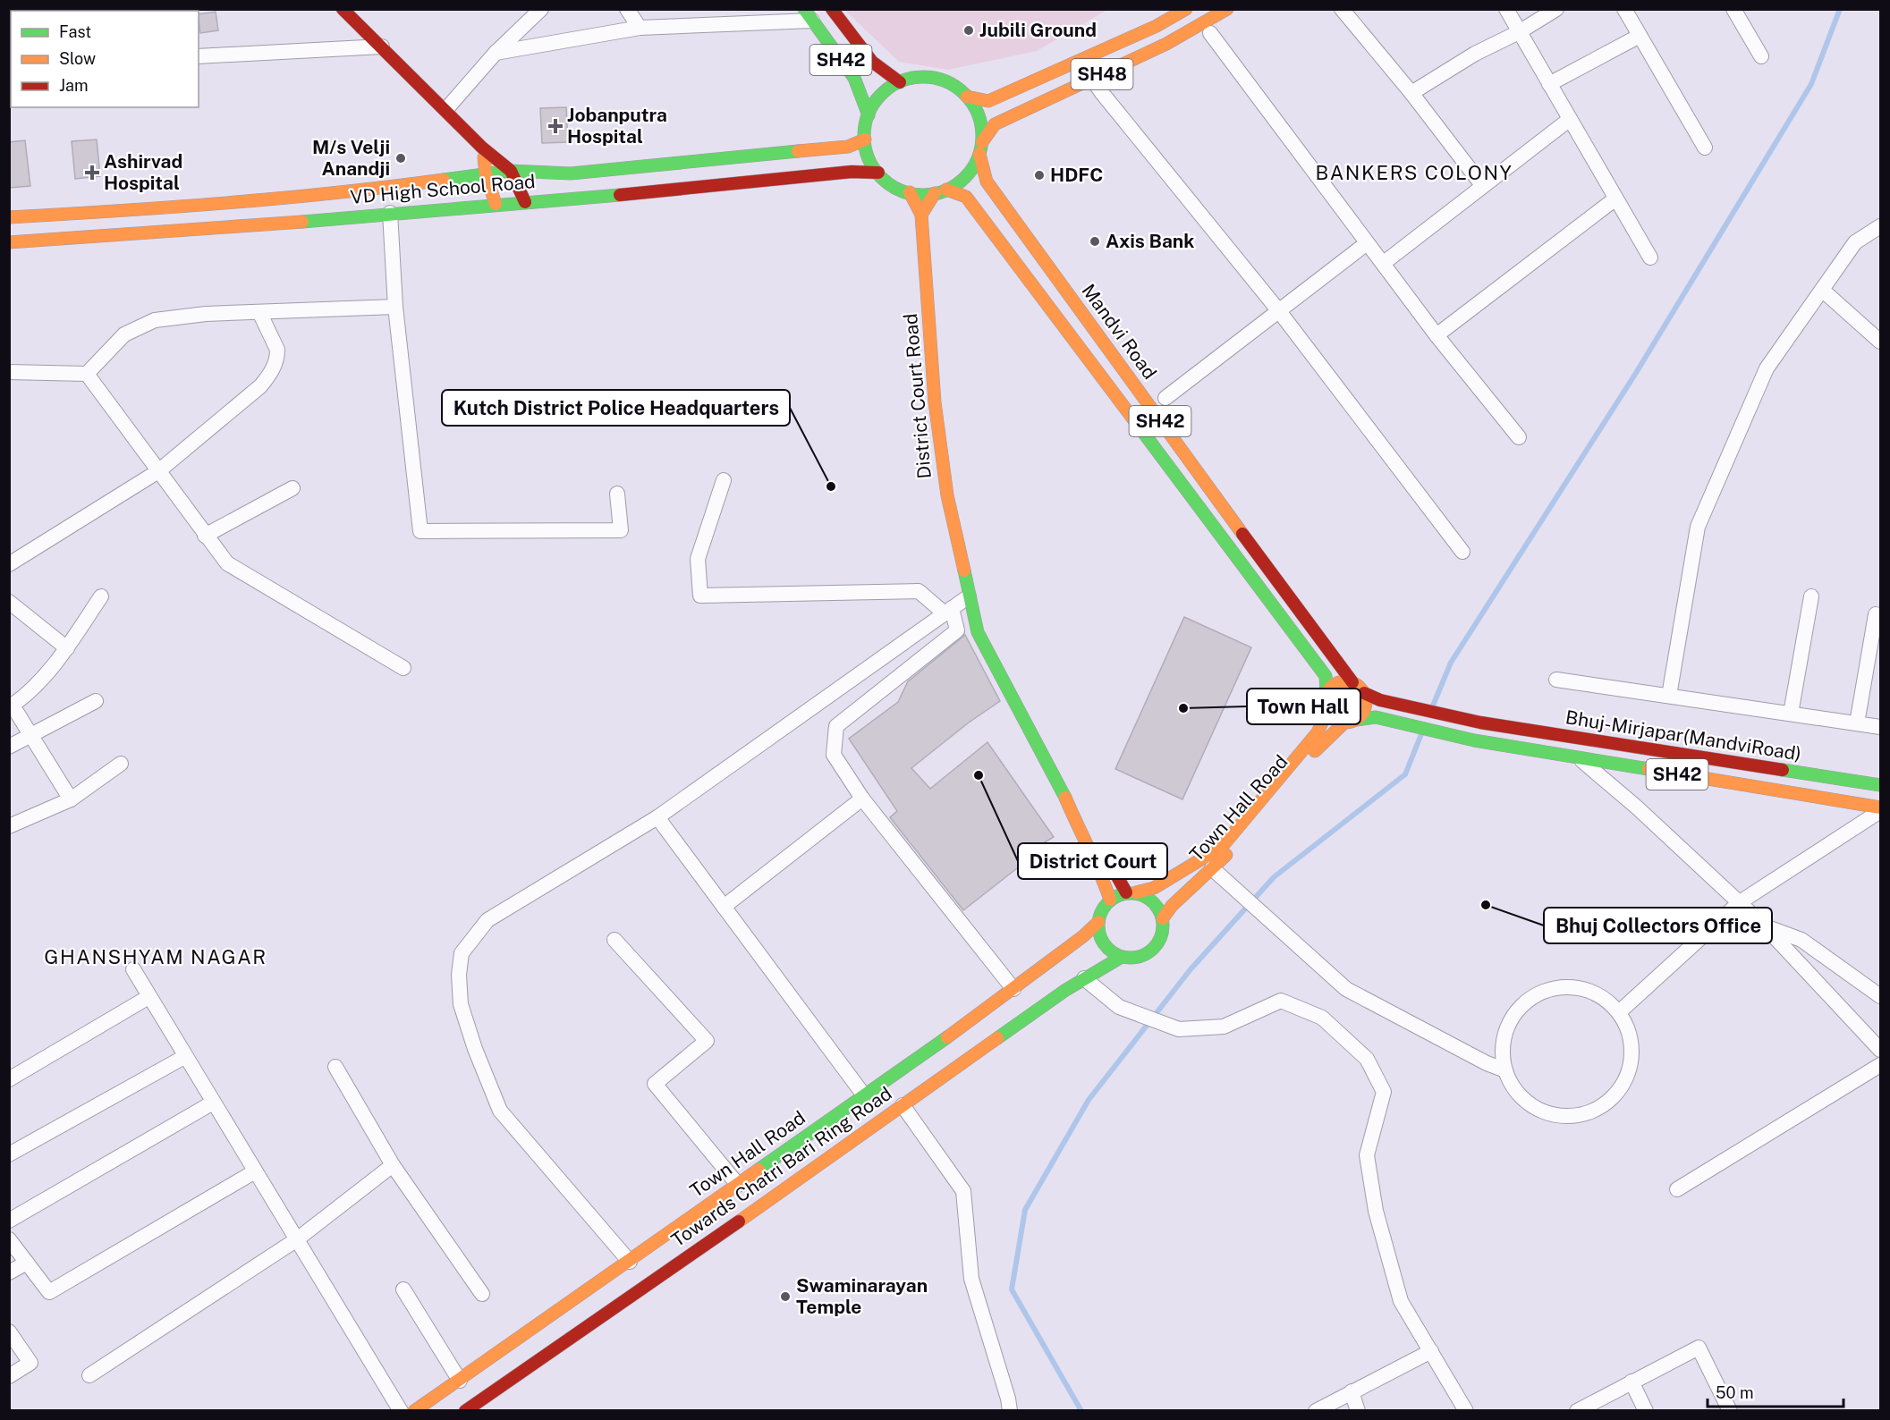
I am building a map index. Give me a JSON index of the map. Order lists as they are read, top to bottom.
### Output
{
  "streets": {
    "main road": [
      "SH42",
      "SH48",
      "VD High School Road",
      "Mandvi Road",
      "District Court Road",
      "Bhuj-Mirjapar(MandviRoad)",
      "Town Hall Road",
      "Towards Chatri Bari Ring Road"
    ]
  },
  "crossings": [
    ["SH42", "SH48"],
    ["SH42", "VD High School Road"],
    ["SH42", "Mandvi Road"],
    ["SH42", "Bhuj-Mirjapar(MandviRoad)"],
    ["SH42", "Town Hall Road"],
    ["SH48", "VD High School Road"],
    ["SH48", "Mandvi Road"],
    ["VD High School Road", "Mandvi Road"],
    ["Mandvi Road", "Bhuj-Mirjapar(MandviRoad)"],
    ["Mandvi Road", "Town Hall Road"],
    ["District Court Road", "Town Hall Road"],
    ["District Court Road", "Towards Chatri Bari Ring Road"],
    ["Bhuj-Mirjapar(MandviRoad)", "Town Hall Road"],
    ["Town Hall Road", "Towards Chatri Bari Ring Road"]
  ],
  "districts": ["BANKERS COLONY", "GHANSHYAM NAGAR"],
  "places": {
    "other": [
      "Jubili Ground",
      "M/s Velji Anandji",
      "HDFC",
      "Axis Bank",
      "Kutch District Police Headquarters",
      "Town Hall",
      "District Court",
      "Bhuj Collectors Office",
      "Swaminarayan Temple"
    ],
    "health": ["Jobanputra Hospital", "Ashirvad Hospital"]
  },
  "legend": ["Fast", "Slow", "Jam"],
  "scale_bar": "50 m"
}
